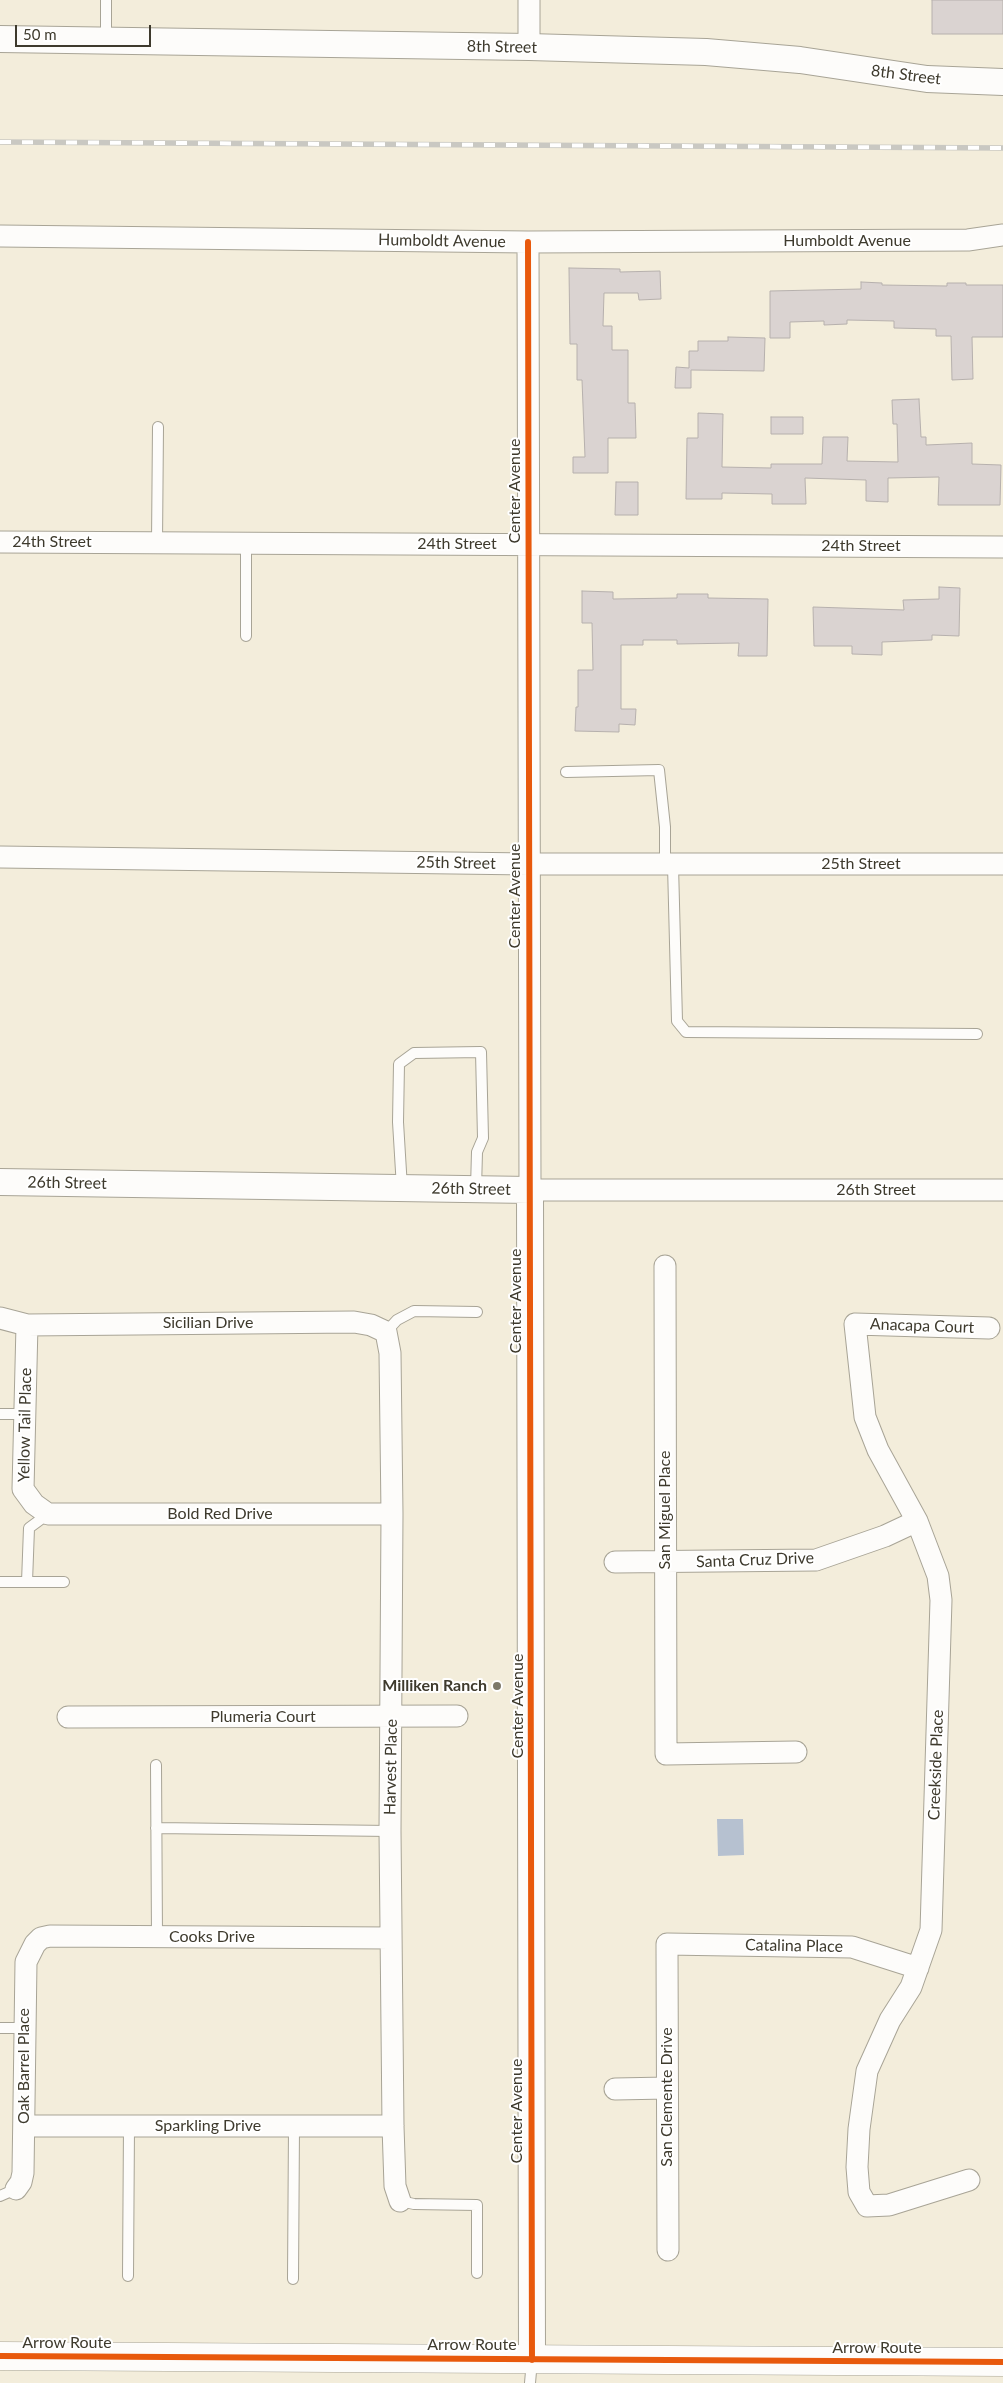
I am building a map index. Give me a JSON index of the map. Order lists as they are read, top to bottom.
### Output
{
  "streets": {
    "main road": ["Arrow Route"],
    "street": [
      "8th Street",
      "Humboldt Avenue",
      "Center Avenue",
      "24th Street",
      "25th Street",
      "26th Street",
      "Sicilian Drive",
      "Anacapa Court",
      "Yellow Tail Place",
      "San Miguel Place",
      "Bold Red Drive",
      "Santa Cruz Drive",
      "Plumeria Court",
      "Creekside Place",
      "Harvest Place",
      "Cooks Drive",
      "Catalina Place",
      "Oak Barrel Place",
      "San Clemente Drive",
      "Sparkling Drive"
    ]
  },
  "crossings": [
    ["Humboldt Avenue", "Center Avenue"],
    ["Center Avenue", "24th Street"],
    ["Center Avenue", "25th Street"],
    ["Center Avenue", "26th Street"],
    ["Center Avenue", "Arrow Route"],
    ["Sicilian Drive", "Yellow Tail Place"],
    ["Sicilian Drive", "Harvest Place"],
    ["Anacapa Court", "Creekside Place"],
    ["Yellow Tail Place", "Bold Red Drive"],
    ["San Miguel Place", "Santa Cruz Drive"],
    ["Bold Red Drive", "Harvest Place"],
    ["Santa Cruz Drive", "Creekside Place"],
    ["Plumeria Court", "Harvest Place"],
    ["Creekside Place", "Catalina Place"],
    ["Harvest Place", "Cooks Drive"],
    ["Harvest Place", "Sparkling Drive"],
    ["Cooks Drive", "Oak Barrel Place"],
    ["Catalina Place", "San Clemente Drive"],
    ["Oak Barrel Place", "Sparkling Drive"]
  ],
  "places": ["Milliken Ranch"],
  "scale_bar": "50 m"
}
